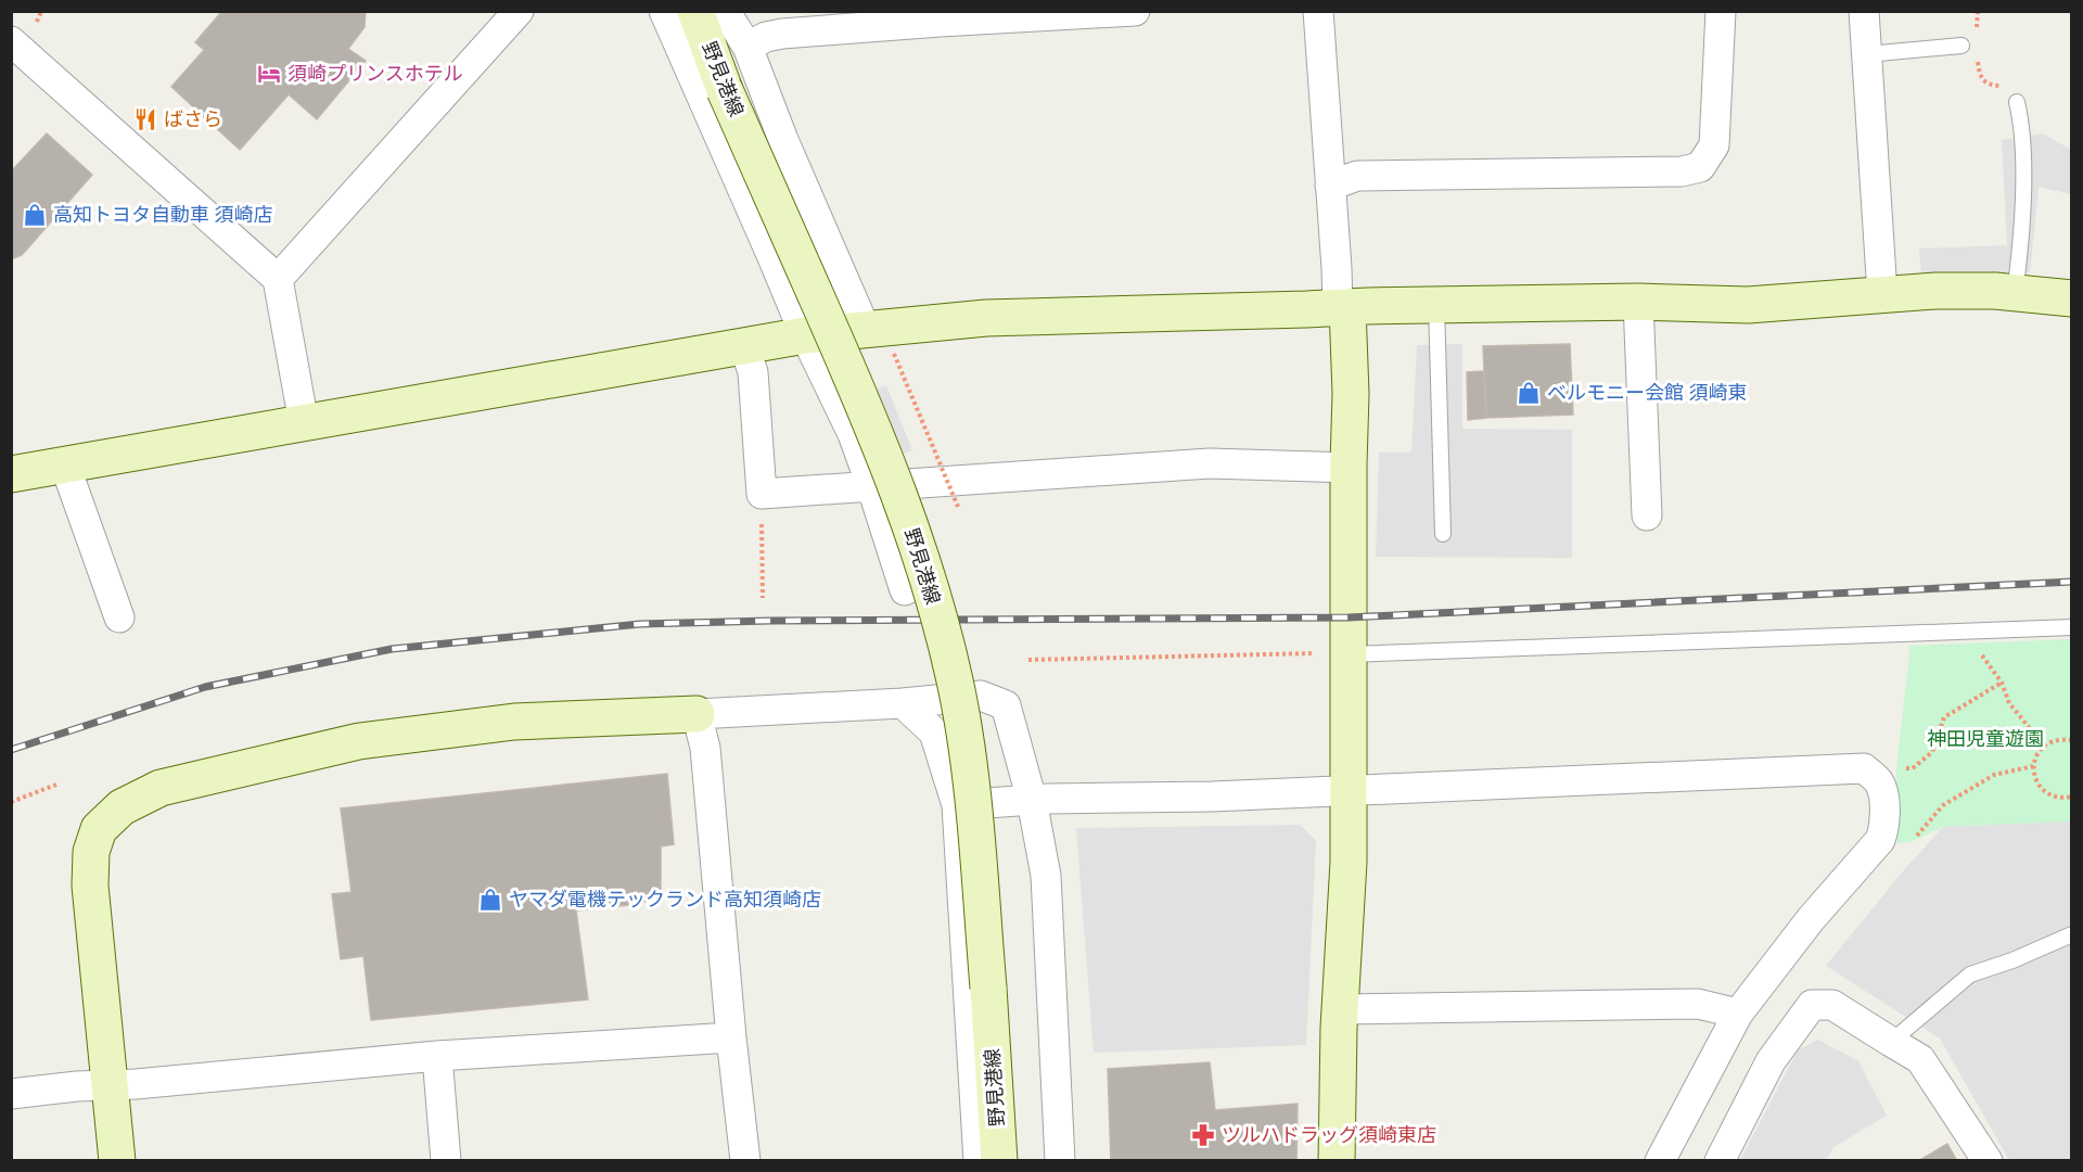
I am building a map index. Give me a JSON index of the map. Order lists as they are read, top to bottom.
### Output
{
  "streets": {
    "street": ["野見港線"]
  },
  "parks": ["神田児童遊園"],
  "places": {
    "hotel": ["須崎プリンスホテル"],
    "restaurant": ["ばさら"],
    "shop": ["高知トヨタ自動車 須崎店", "ベルモニー会館 須崎東", "ヤマダ電機テックランド高知須崎店"],
    "pharmacy": ["ツルハドラッグ須崎東店"]
  }
}
